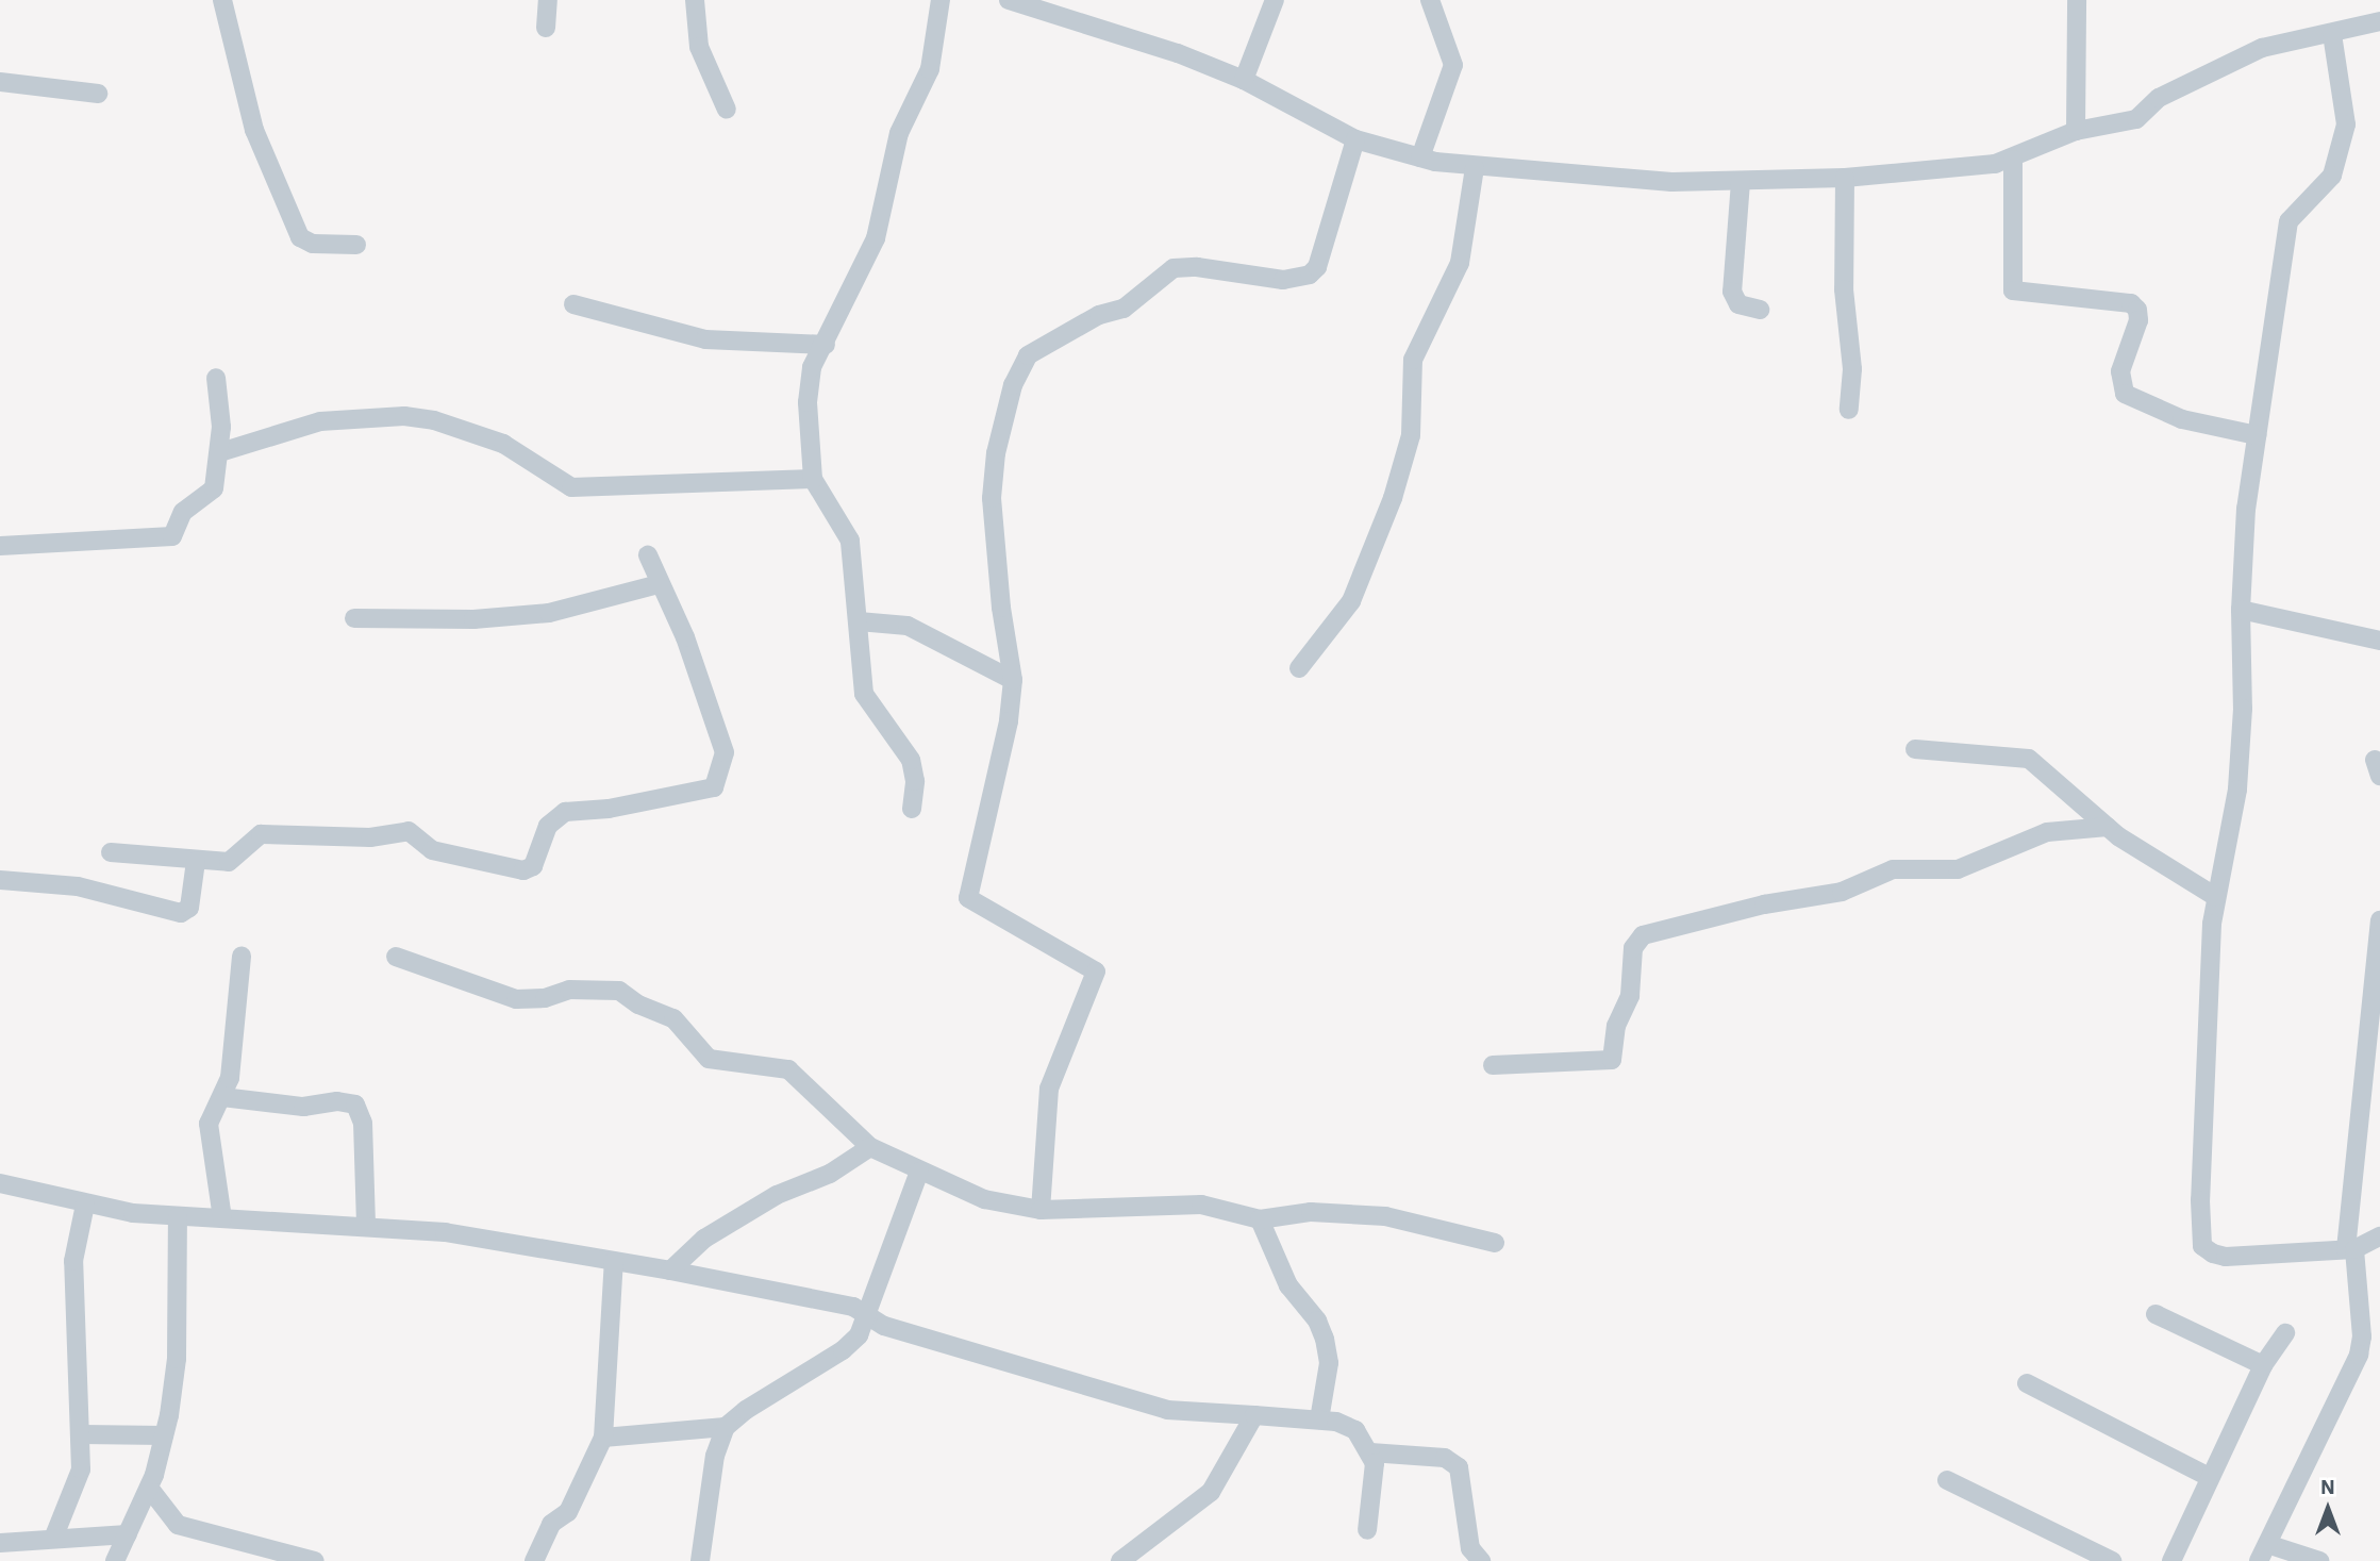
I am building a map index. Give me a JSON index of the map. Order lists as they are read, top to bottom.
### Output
{
  "north": "top"
}
